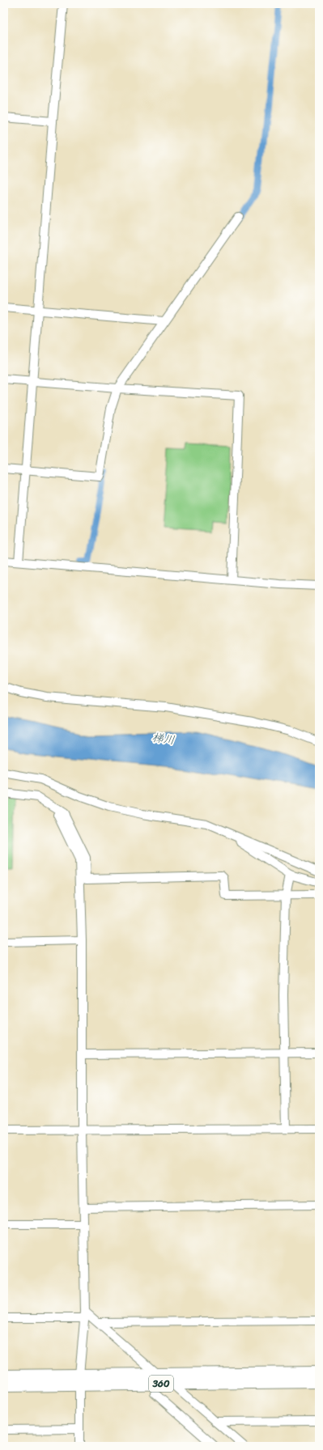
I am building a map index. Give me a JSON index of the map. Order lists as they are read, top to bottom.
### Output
{
  "streets": {
    "highway": ["360"]
  },
  "water": ["梯川"]
}
